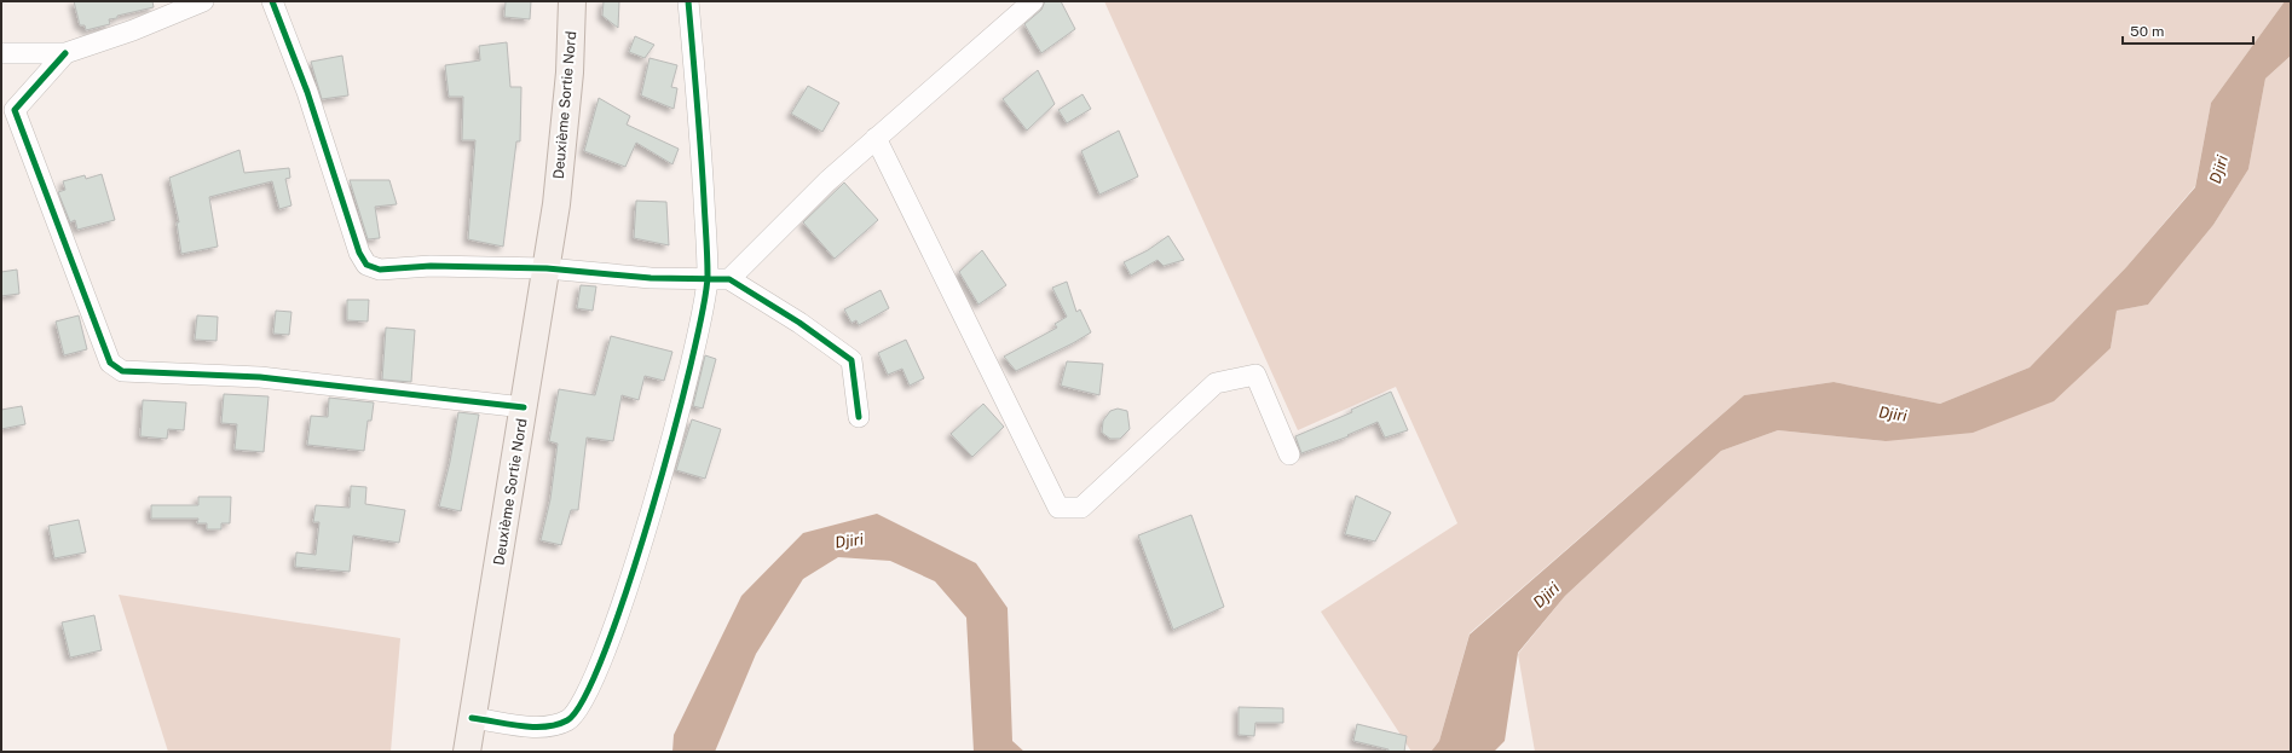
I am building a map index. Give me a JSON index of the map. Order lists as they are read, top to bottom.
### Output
{
  "streets": {
    "main road": ["Deuxième Sortie Nord"]
  },
  "water": ["Djiri"],
  "scale_bar": "50 m"
}
